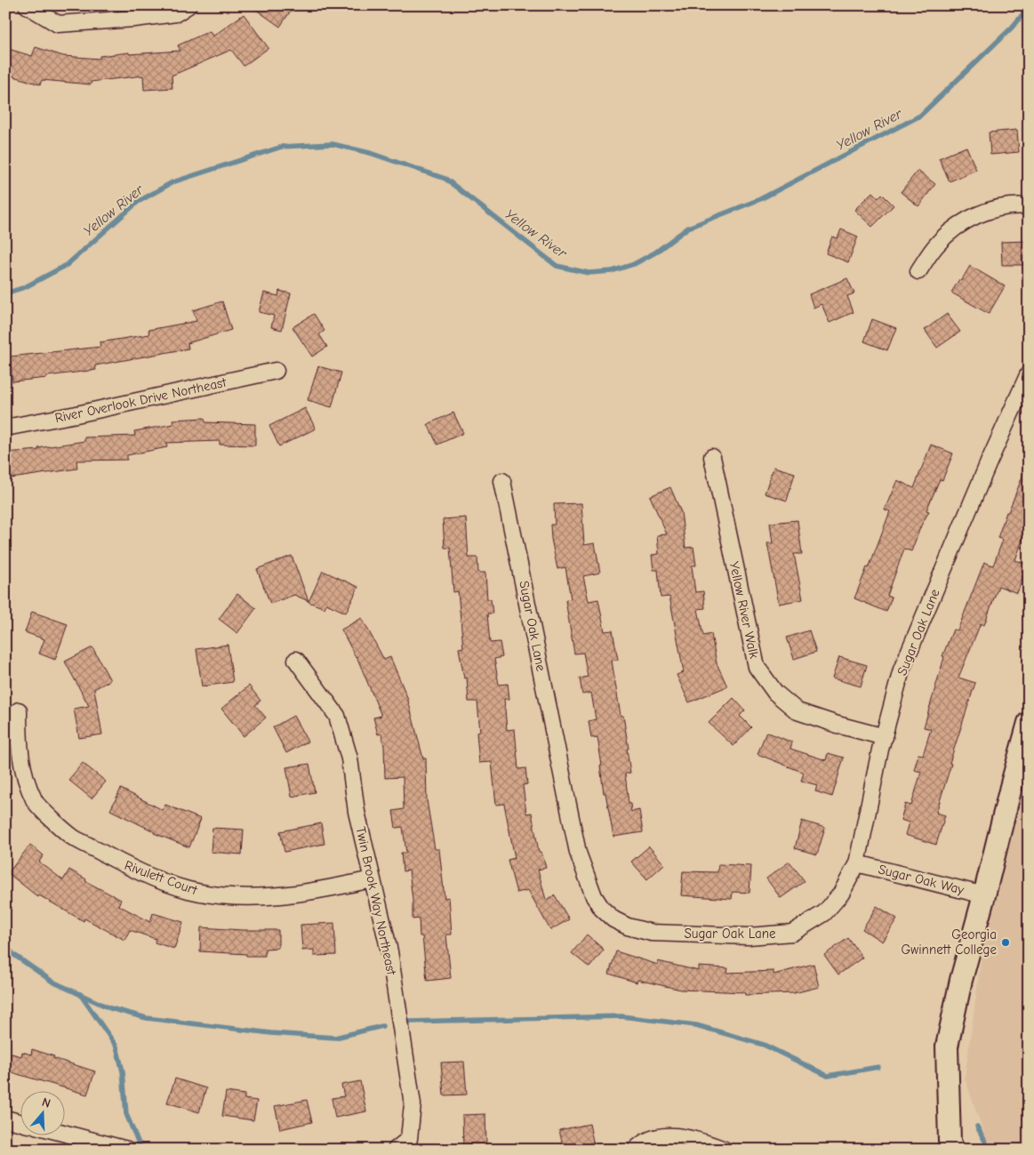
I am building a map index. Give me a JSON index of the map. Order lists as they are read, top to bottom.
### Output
{
  "streets": {
    "street": [
      "River Overlook Drive Northeast",
      "Yellow River Walk",
      "Sugar Oak Lane",
      "Rivulett Court",
      "Sugar Oak Way",
      "Twin Brook Way Northeast"
    ]
  },
  "crossings": [
    ["Yellow River Walk", "Sugar Oak Lane"],
    ["Sugar Oak Lane", "Sugar Oak Way"],
    ["Rivulett Court", "Twin Brook Way Northeast"]
  ],
  "water": ["Yellow River"],
  "places": ["Georgia Gwinnett College"],
  "north": "top"
}
